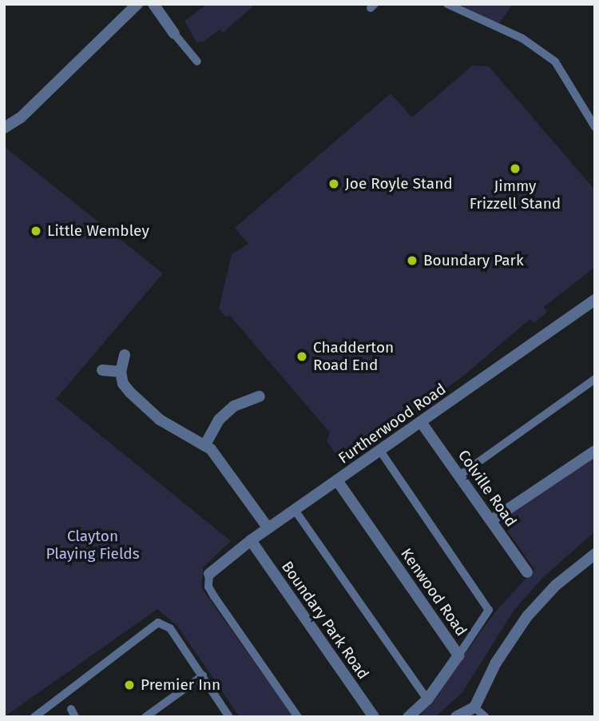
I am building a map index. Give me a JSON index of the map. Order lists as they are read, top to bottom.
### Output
{
  "streets": {
    "street": [
      "Furtherwood Road",
      "Colville Road",
      "Kenwood Road",
      "Boundary Park Road"
    ]
  },
  "crossings": [
    ["Furtherwood Road", "Colville Road"],
    ["Furtherwood Road", "Kenwood Road"],
    ["Furtherwood Road", "Boundary Park Road"]
  ],
  "parks": ["Clayton Playing Fields"],
  "places": [
    "Jimmy Frizzell Stand",
    "Joe Royle Stand",
    "Little Wembley",
    "Boundary Park",
    "Chadderton Road End",
    "Premier Inn"
  ]
}
